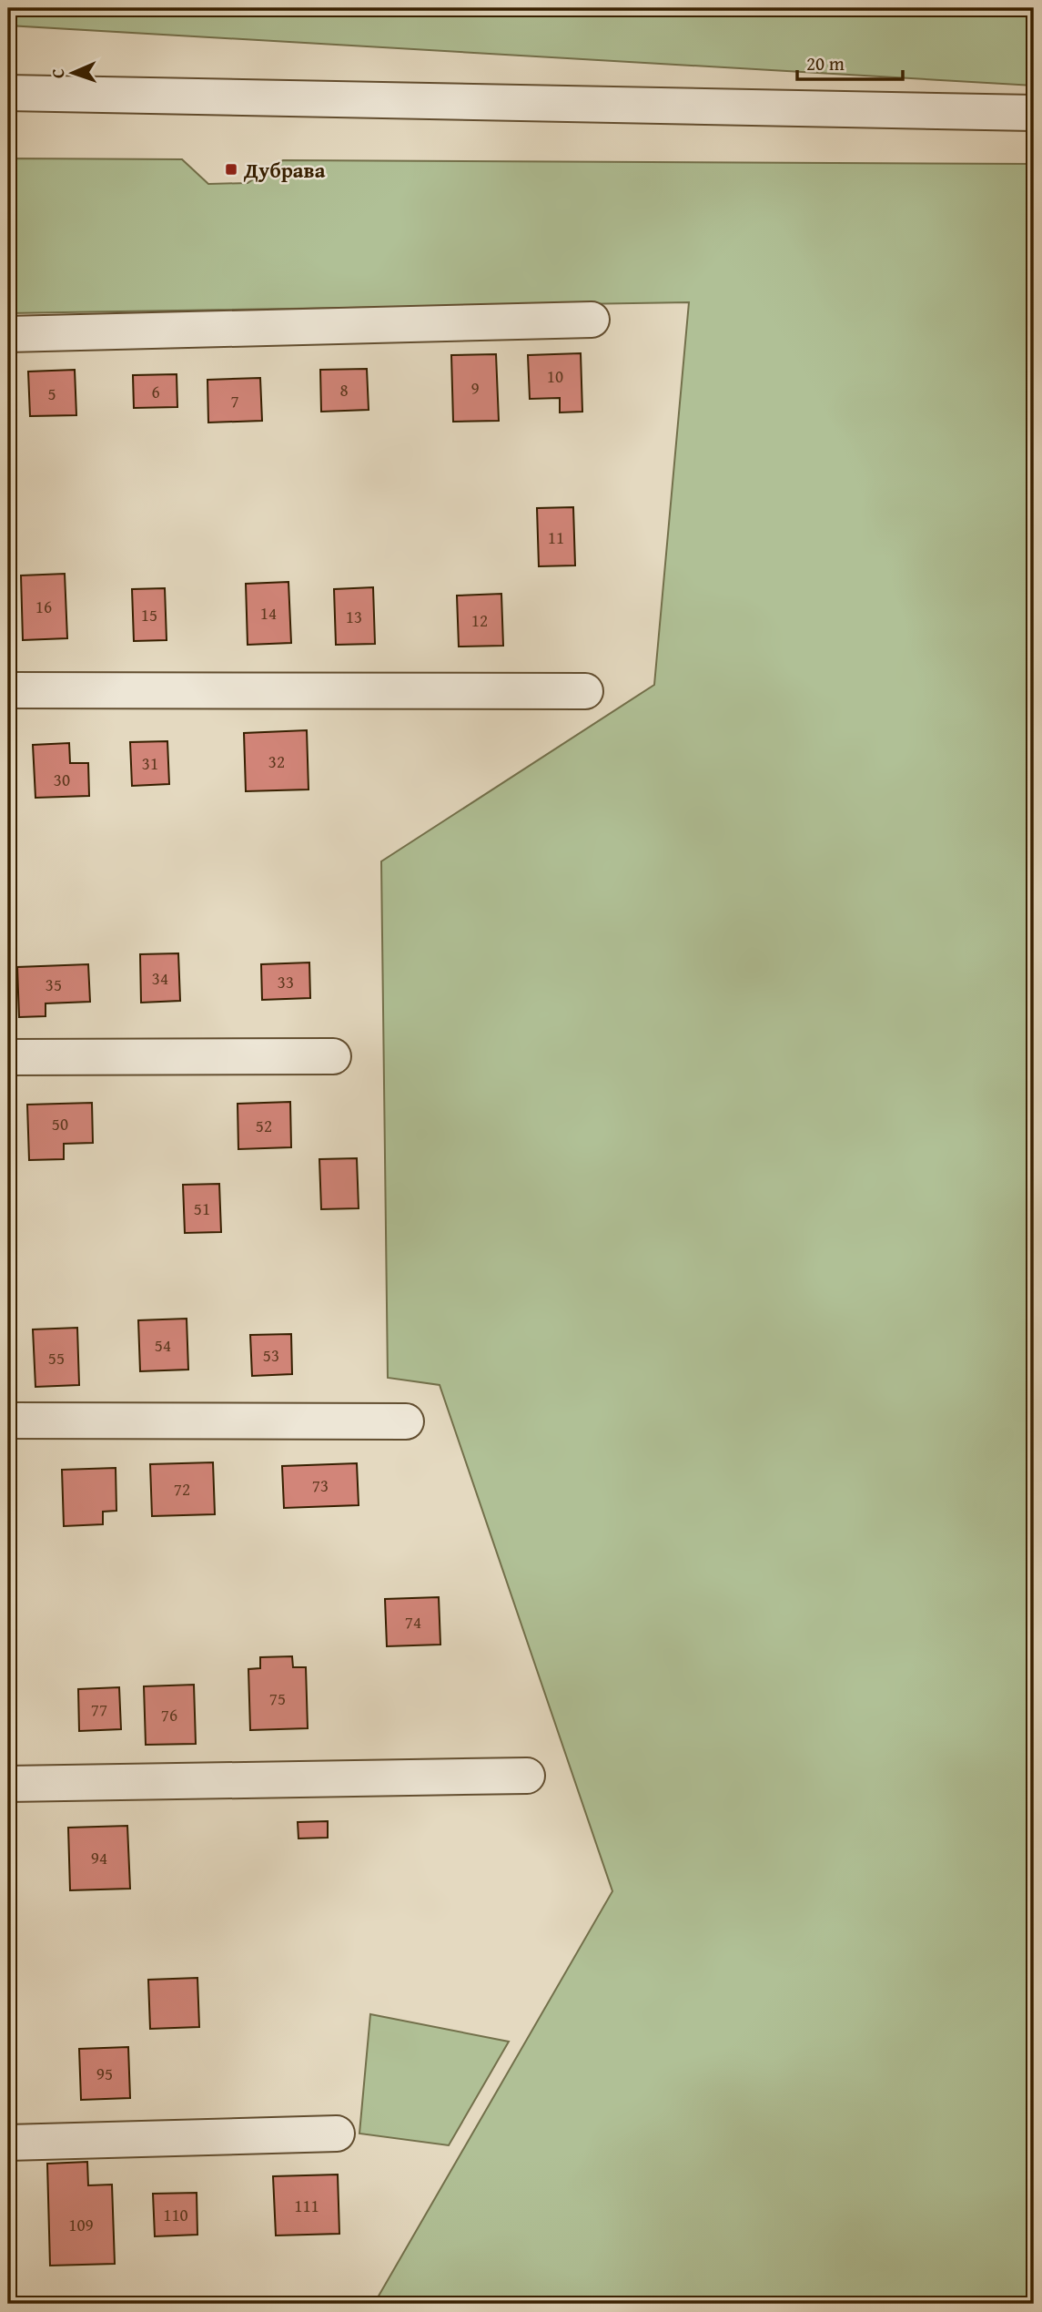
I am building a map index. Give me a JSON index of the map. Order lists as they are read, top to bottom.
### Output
{
  "places": {
    "transit": ["Дубрава"]
  },
  "house_numbers": [
    "10",
    "9",
    "8",
    "6",
    "5",
    "7",
    "11",
    "16",
    "14",
    "15",
    "13",
    "12",
    "32",
    "31",
    "30",
    "34",
    "33",
    "35",
    "50",
    "52",
    "51",
    "54",
    "53",
    "55",
    "73",
    "72",
    "74",
    "75",
    "77",
    "76",
    "94",
    "95",
    "111",
    "110",
    "109"
  ],
  "scale_bar": "20 m",
  "north": "left"
}
